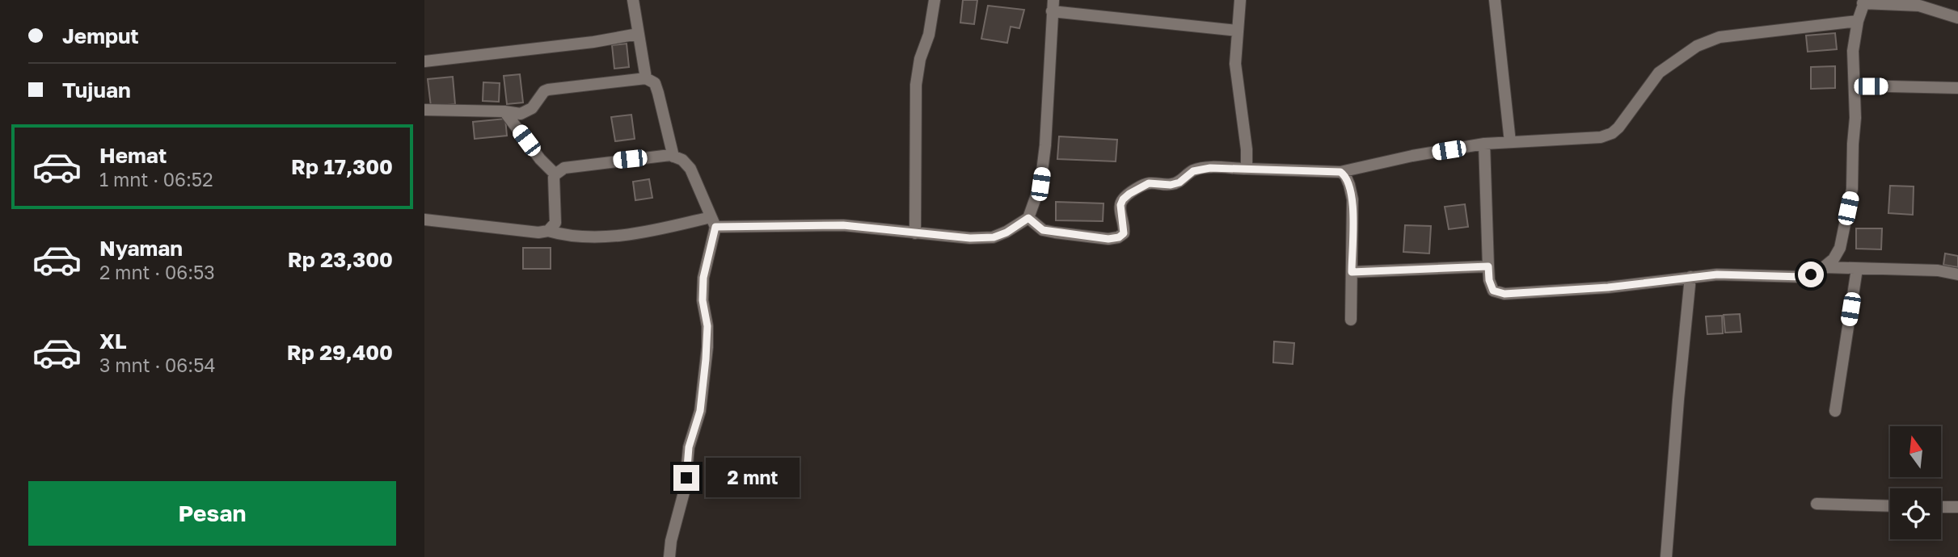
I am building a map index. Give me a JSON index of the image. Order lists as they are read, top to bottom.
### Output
{
  "north": "top",
  "page": {
    "banner": ["Jemput", "Tujuan"],
    "list": [
      {
        "name": "Hemat",
        "note": "1 mnt · 06:52",
        "value": "Rp 17,300"
      },
      {
        "name": "Nyaman",
        "note": "2 mnt · 06:53",
        "value": "Rp 23,300"
      },
      {
        "name": "XL",
        "note": "3 mnt · 06:54",
        "value": "Rp 29,400"
      }
    ],
    "bubble": "2 mnt",
    "buttons": "Pesan"
  }
}
